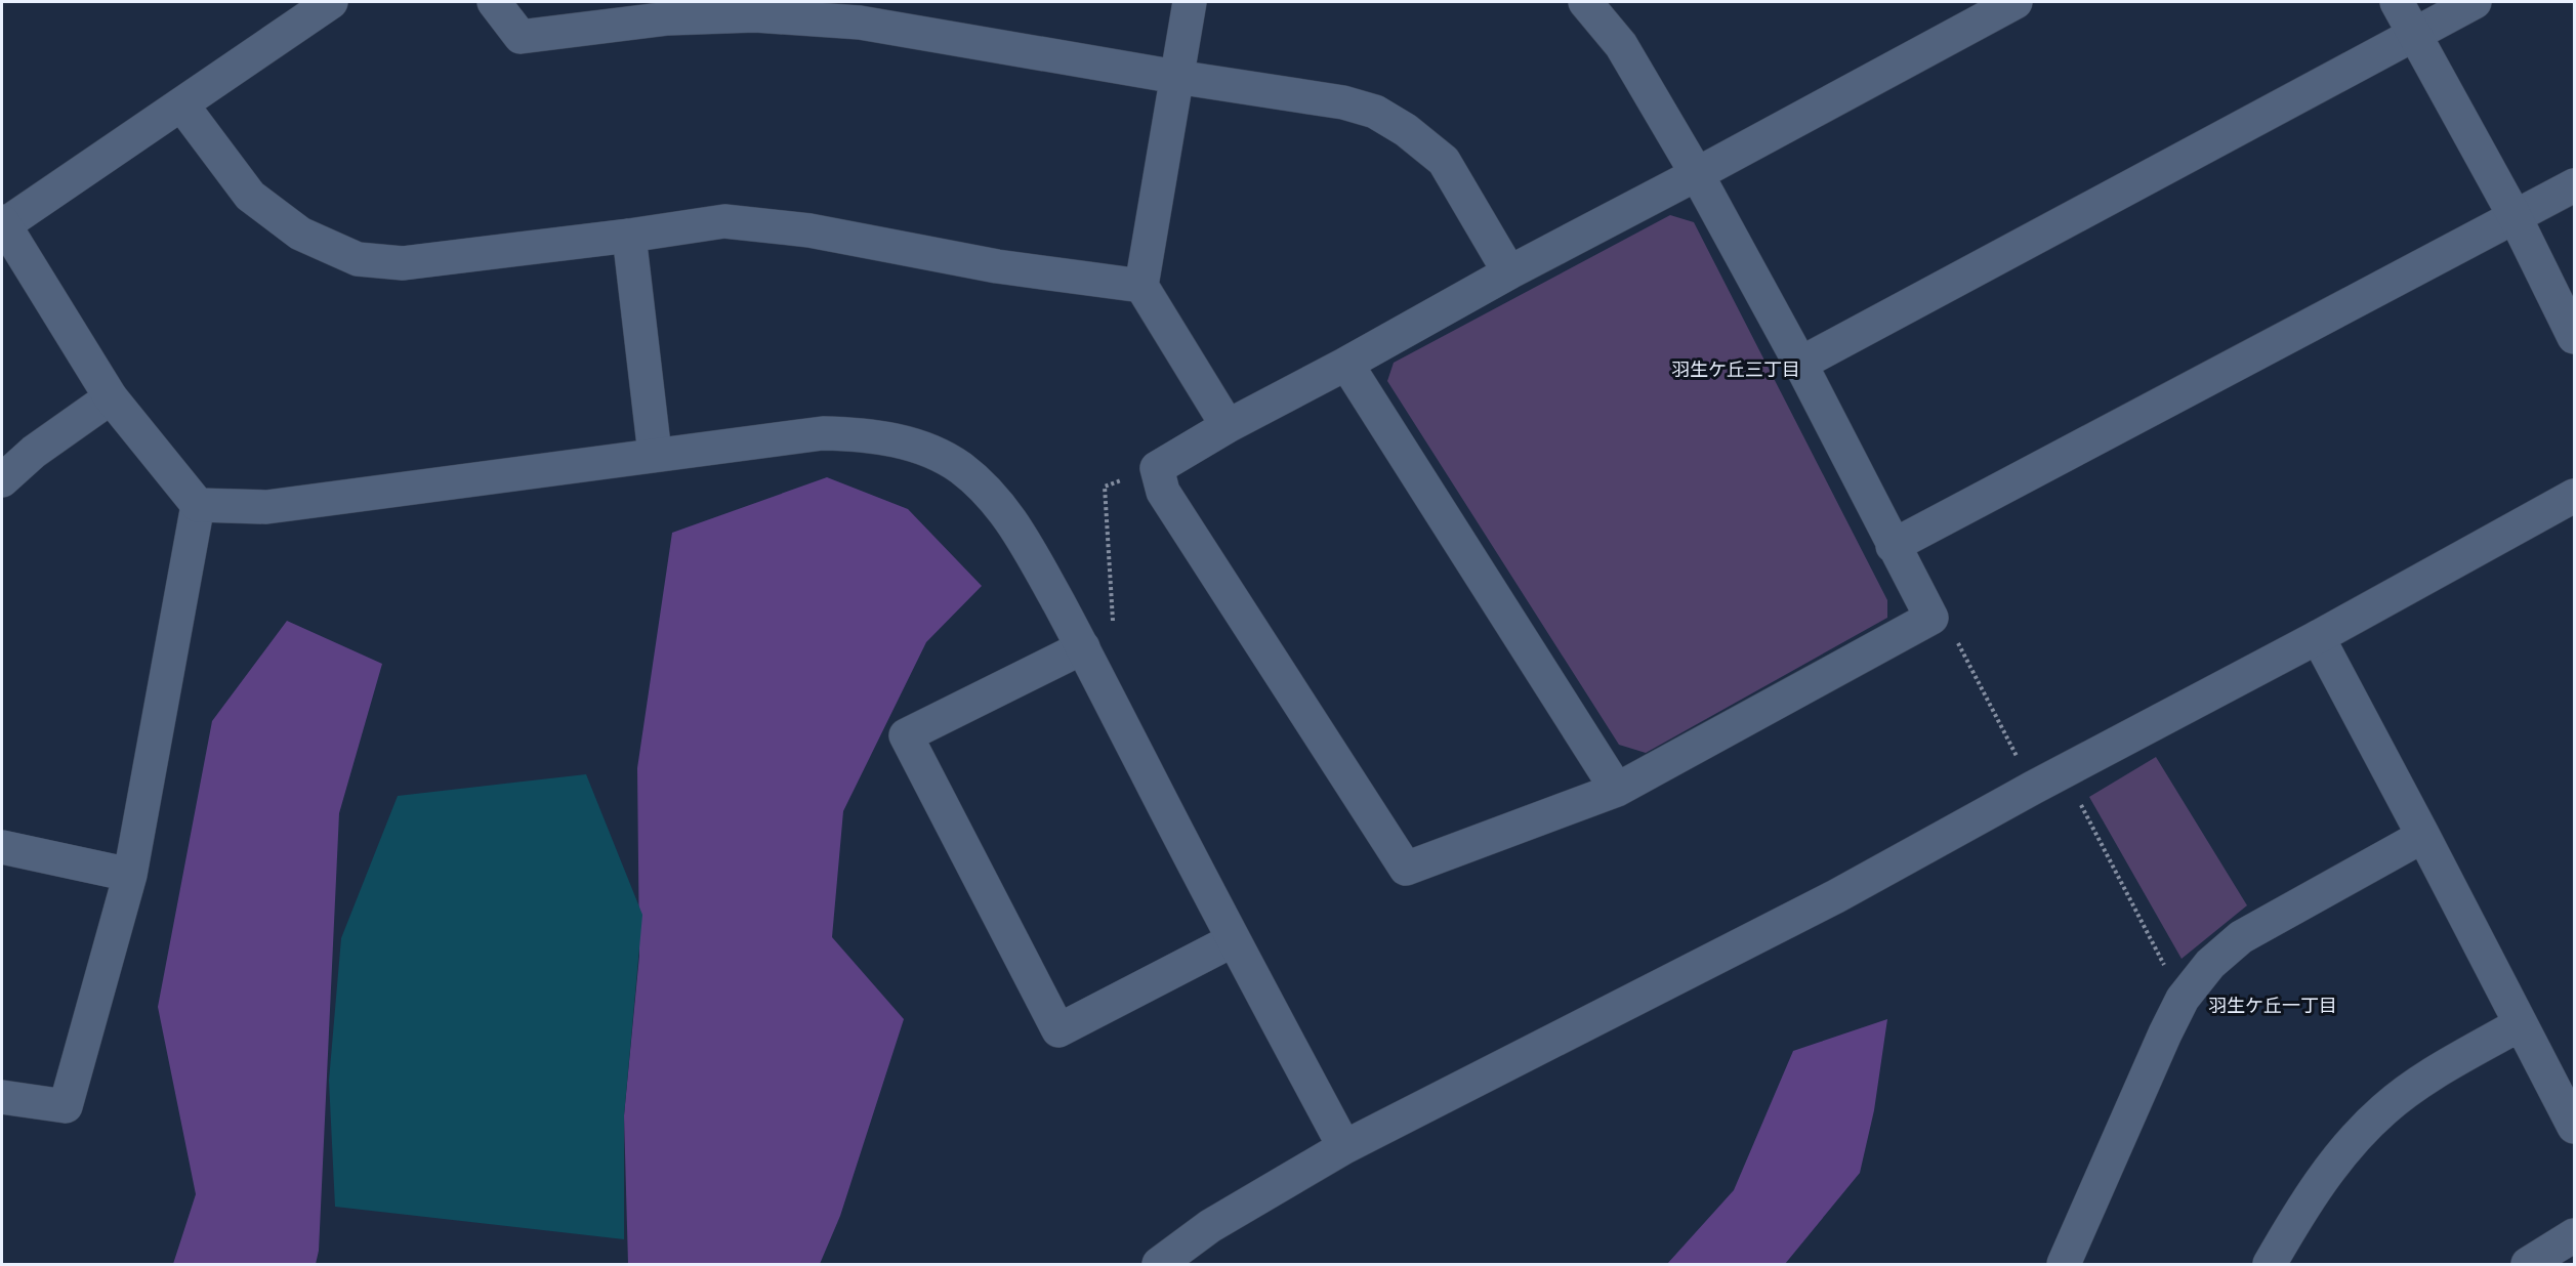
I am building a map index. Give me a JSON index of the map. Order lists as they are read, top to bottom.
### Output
{
  "districts": ["羽生ケ丘三丁目", "羽生ケ丘一丁目"]
}
